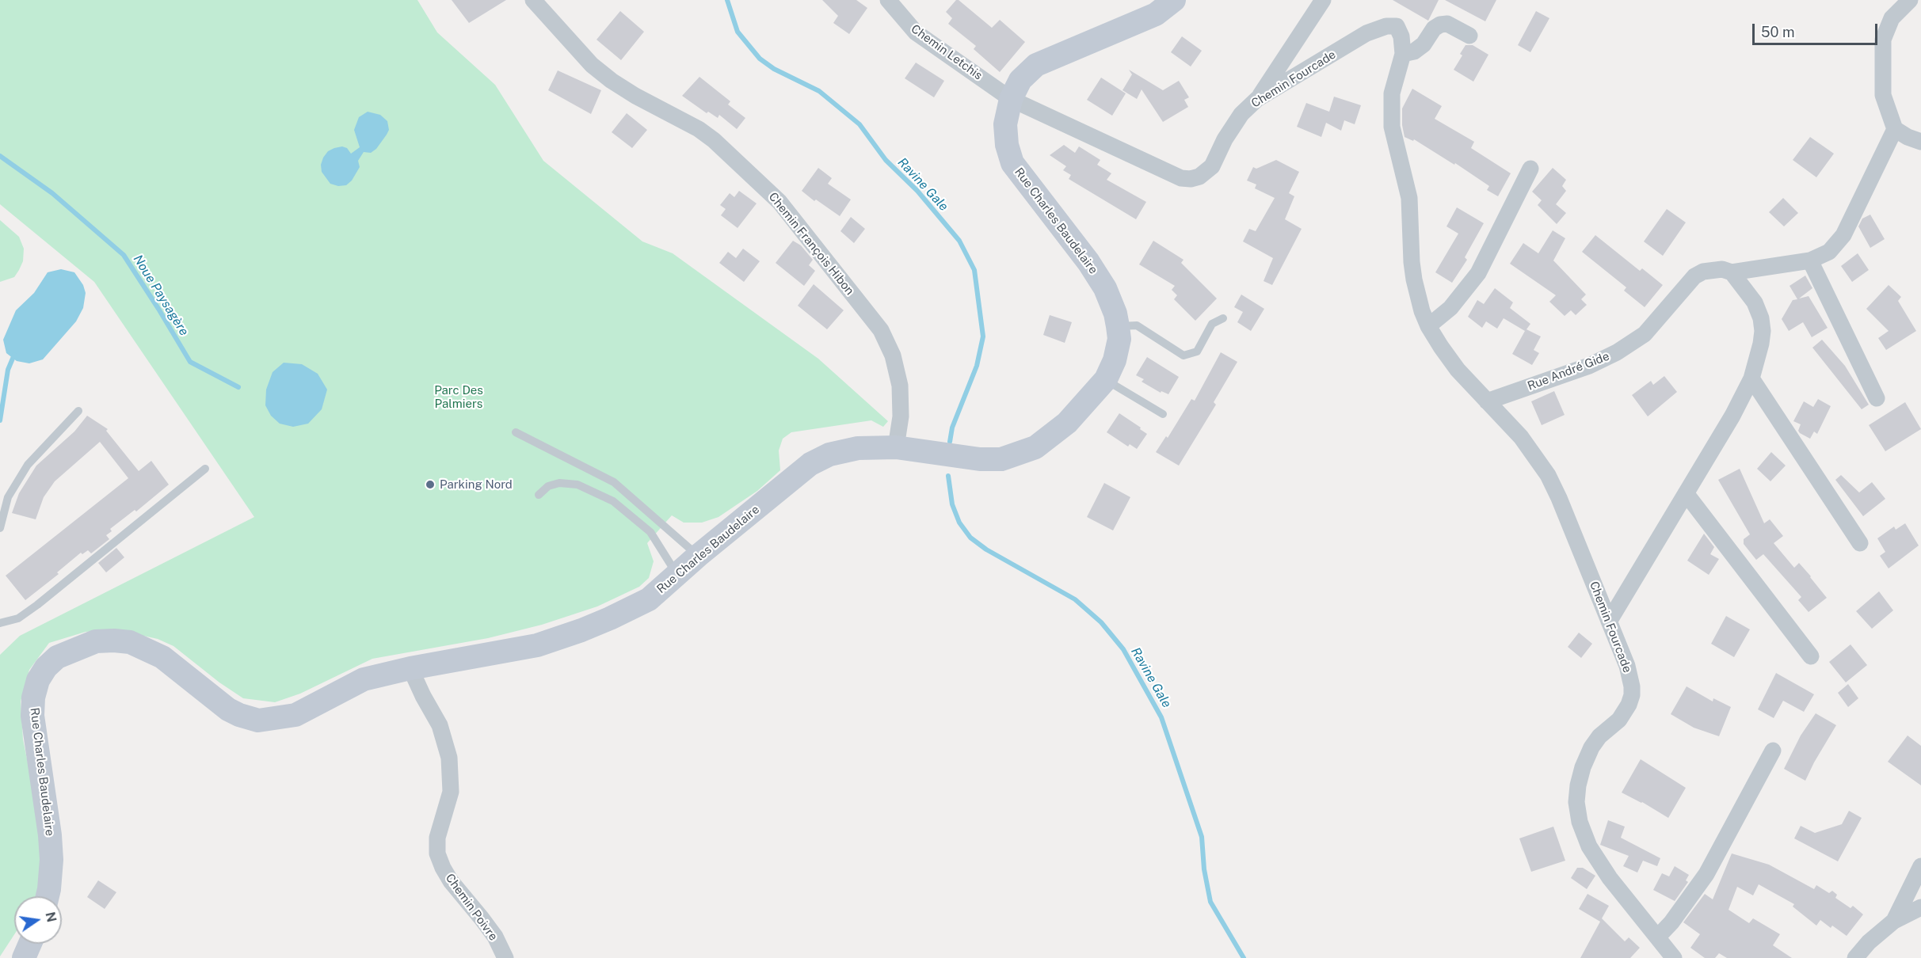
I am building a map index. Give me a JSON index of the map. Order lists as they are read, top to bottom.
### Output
{
  "streets": {
    "main road": ["Rue Charles Baudelaire"],
    "street": [
      "Chemin Letchis",
      "Chemin Fourcade",
      "Chemin François Hibon",
      "Rue André Gide",
      "Chemin Poivre"
    ]
  },
  "crossings": [
    ["Chemin Letchis", "Chemin Fourcade"],
    ["Chemin Letchis", "Rue Charles Baudelaire"],
    ["Chemin Fourcade", "Rue Charles Baudelaire"],
    ["Chemin Fourcade", "Rue André Gide"],
    ["Rue Charles Baudelaire", "Chemin François Hibon"],
    ["Rue Charles Baudelaire", "Chemin Poivre"]
  ],
  "water": ["Ravine Gale", "Noue Paysagère"],
  "parks": ["Parc Des Palmiers"],
  "places": ["Parking Nord"],
  "scale_bar": "50 m",
  "north": "right"
}
